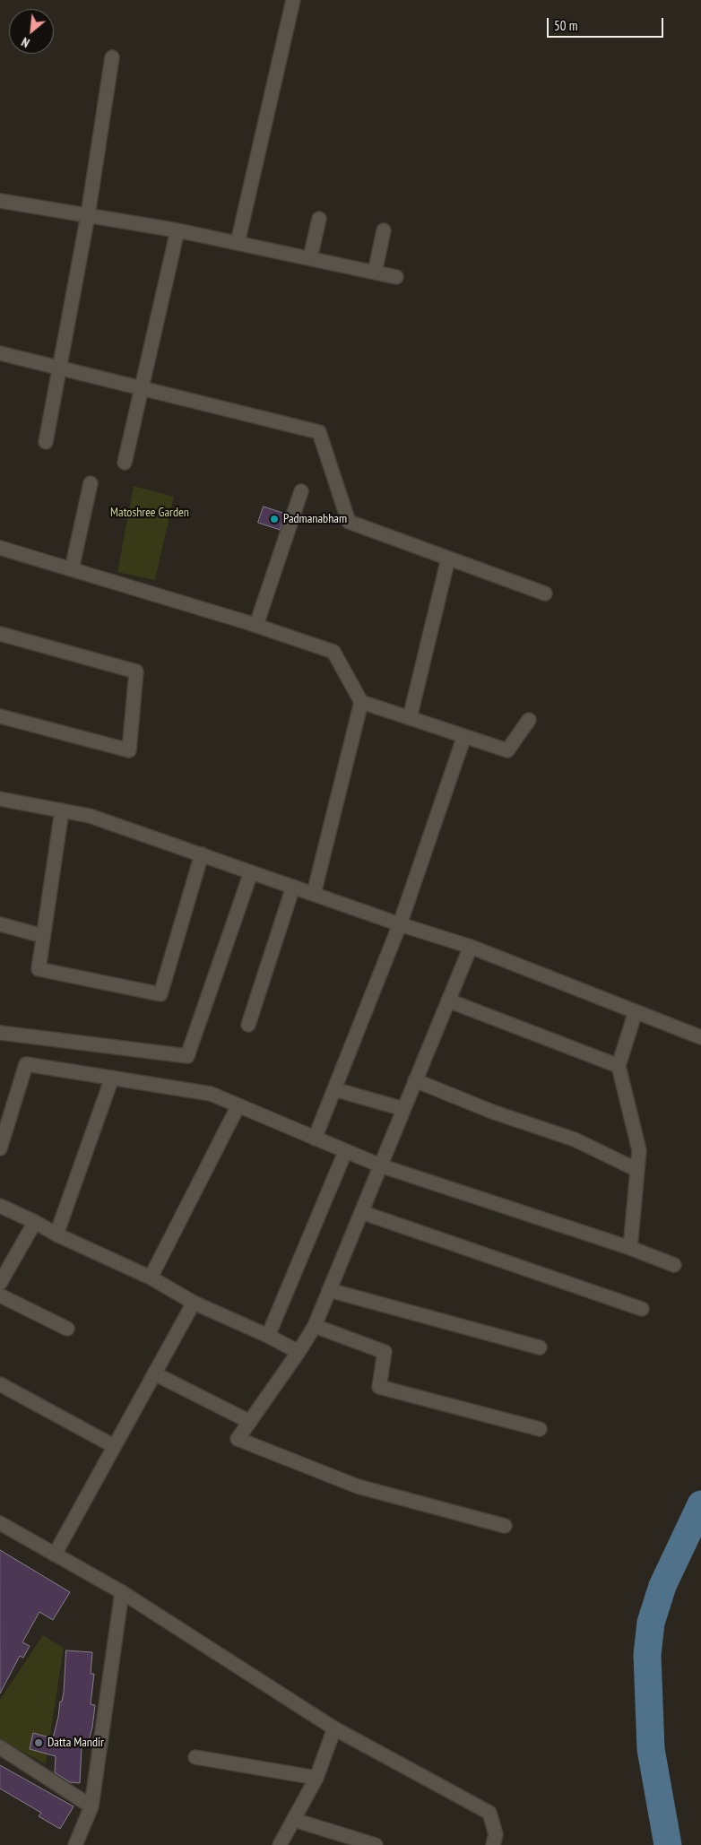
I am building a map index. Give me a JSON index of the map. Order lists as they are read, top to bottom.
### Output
{
  "parks": ["Matoshree Garden"],
  "places": ["Padmanabham", "Datta Mandir"],
  "scale_bar": "50 m",
  "north": "bottom left"
}
